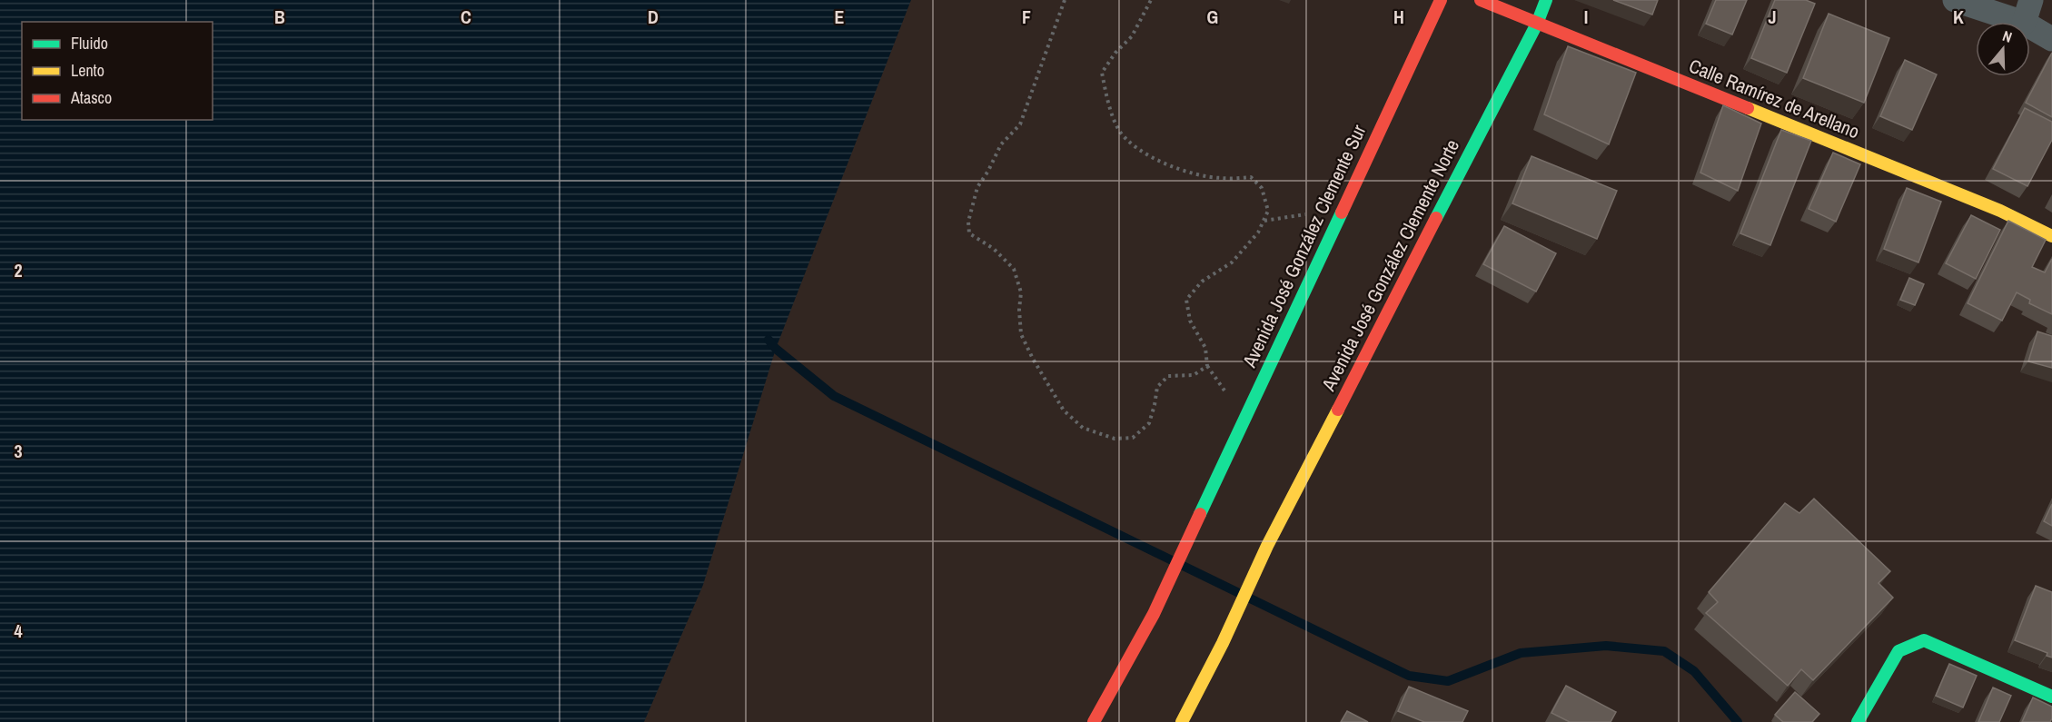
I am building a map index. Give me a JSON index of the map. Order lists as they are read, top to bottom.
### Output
{
  "streets": {
    "main road": ["Calle Ramírez de Arellano", "Avenida José González Clemente Sur", "Avenida José González Clemente Norte"]
  },
  "crossings": [
    ["Calle Ramírez de Arellano", "Avenida José González Clemente Norte"]
  ],
  "legend": ["Fluido", "Lento", "Atasco"],
  "north": "top",
  "grid": {
    "columns": [
      "B",
      "C",
      "D",
      "E",
      "F",
      "G",
      "H",
      "I",
      "J",
      "K"
    ],
    "rows": ["2", "3", "4"]
  }
}
